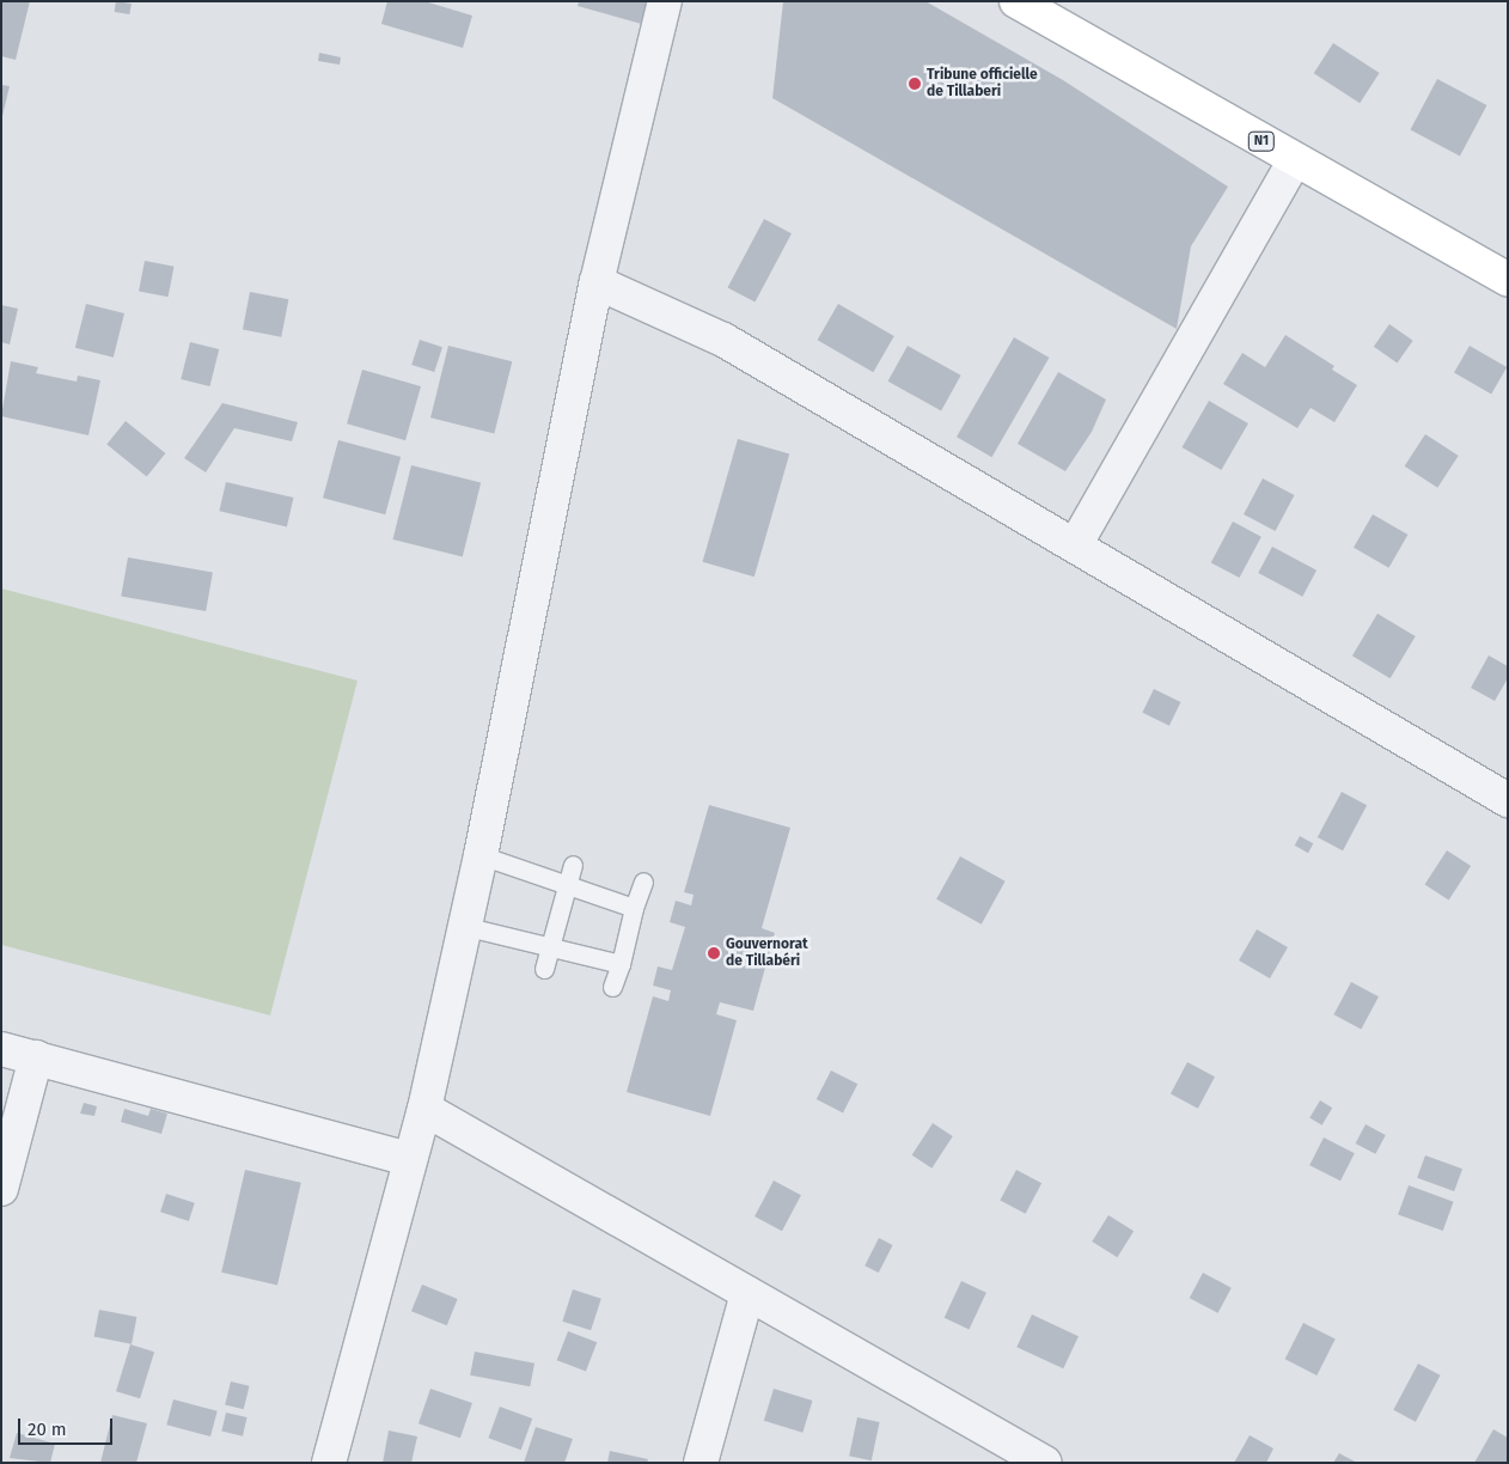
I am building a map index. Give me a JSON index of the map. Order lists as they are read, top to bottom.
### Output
{
  "streets": {
    "main road": ["N1"]
  },
  "places": ["Tribune officielle de Tillaberi", "Gouvernorat de Tillabéri"],
  "scale_bar": "20 m"
}
